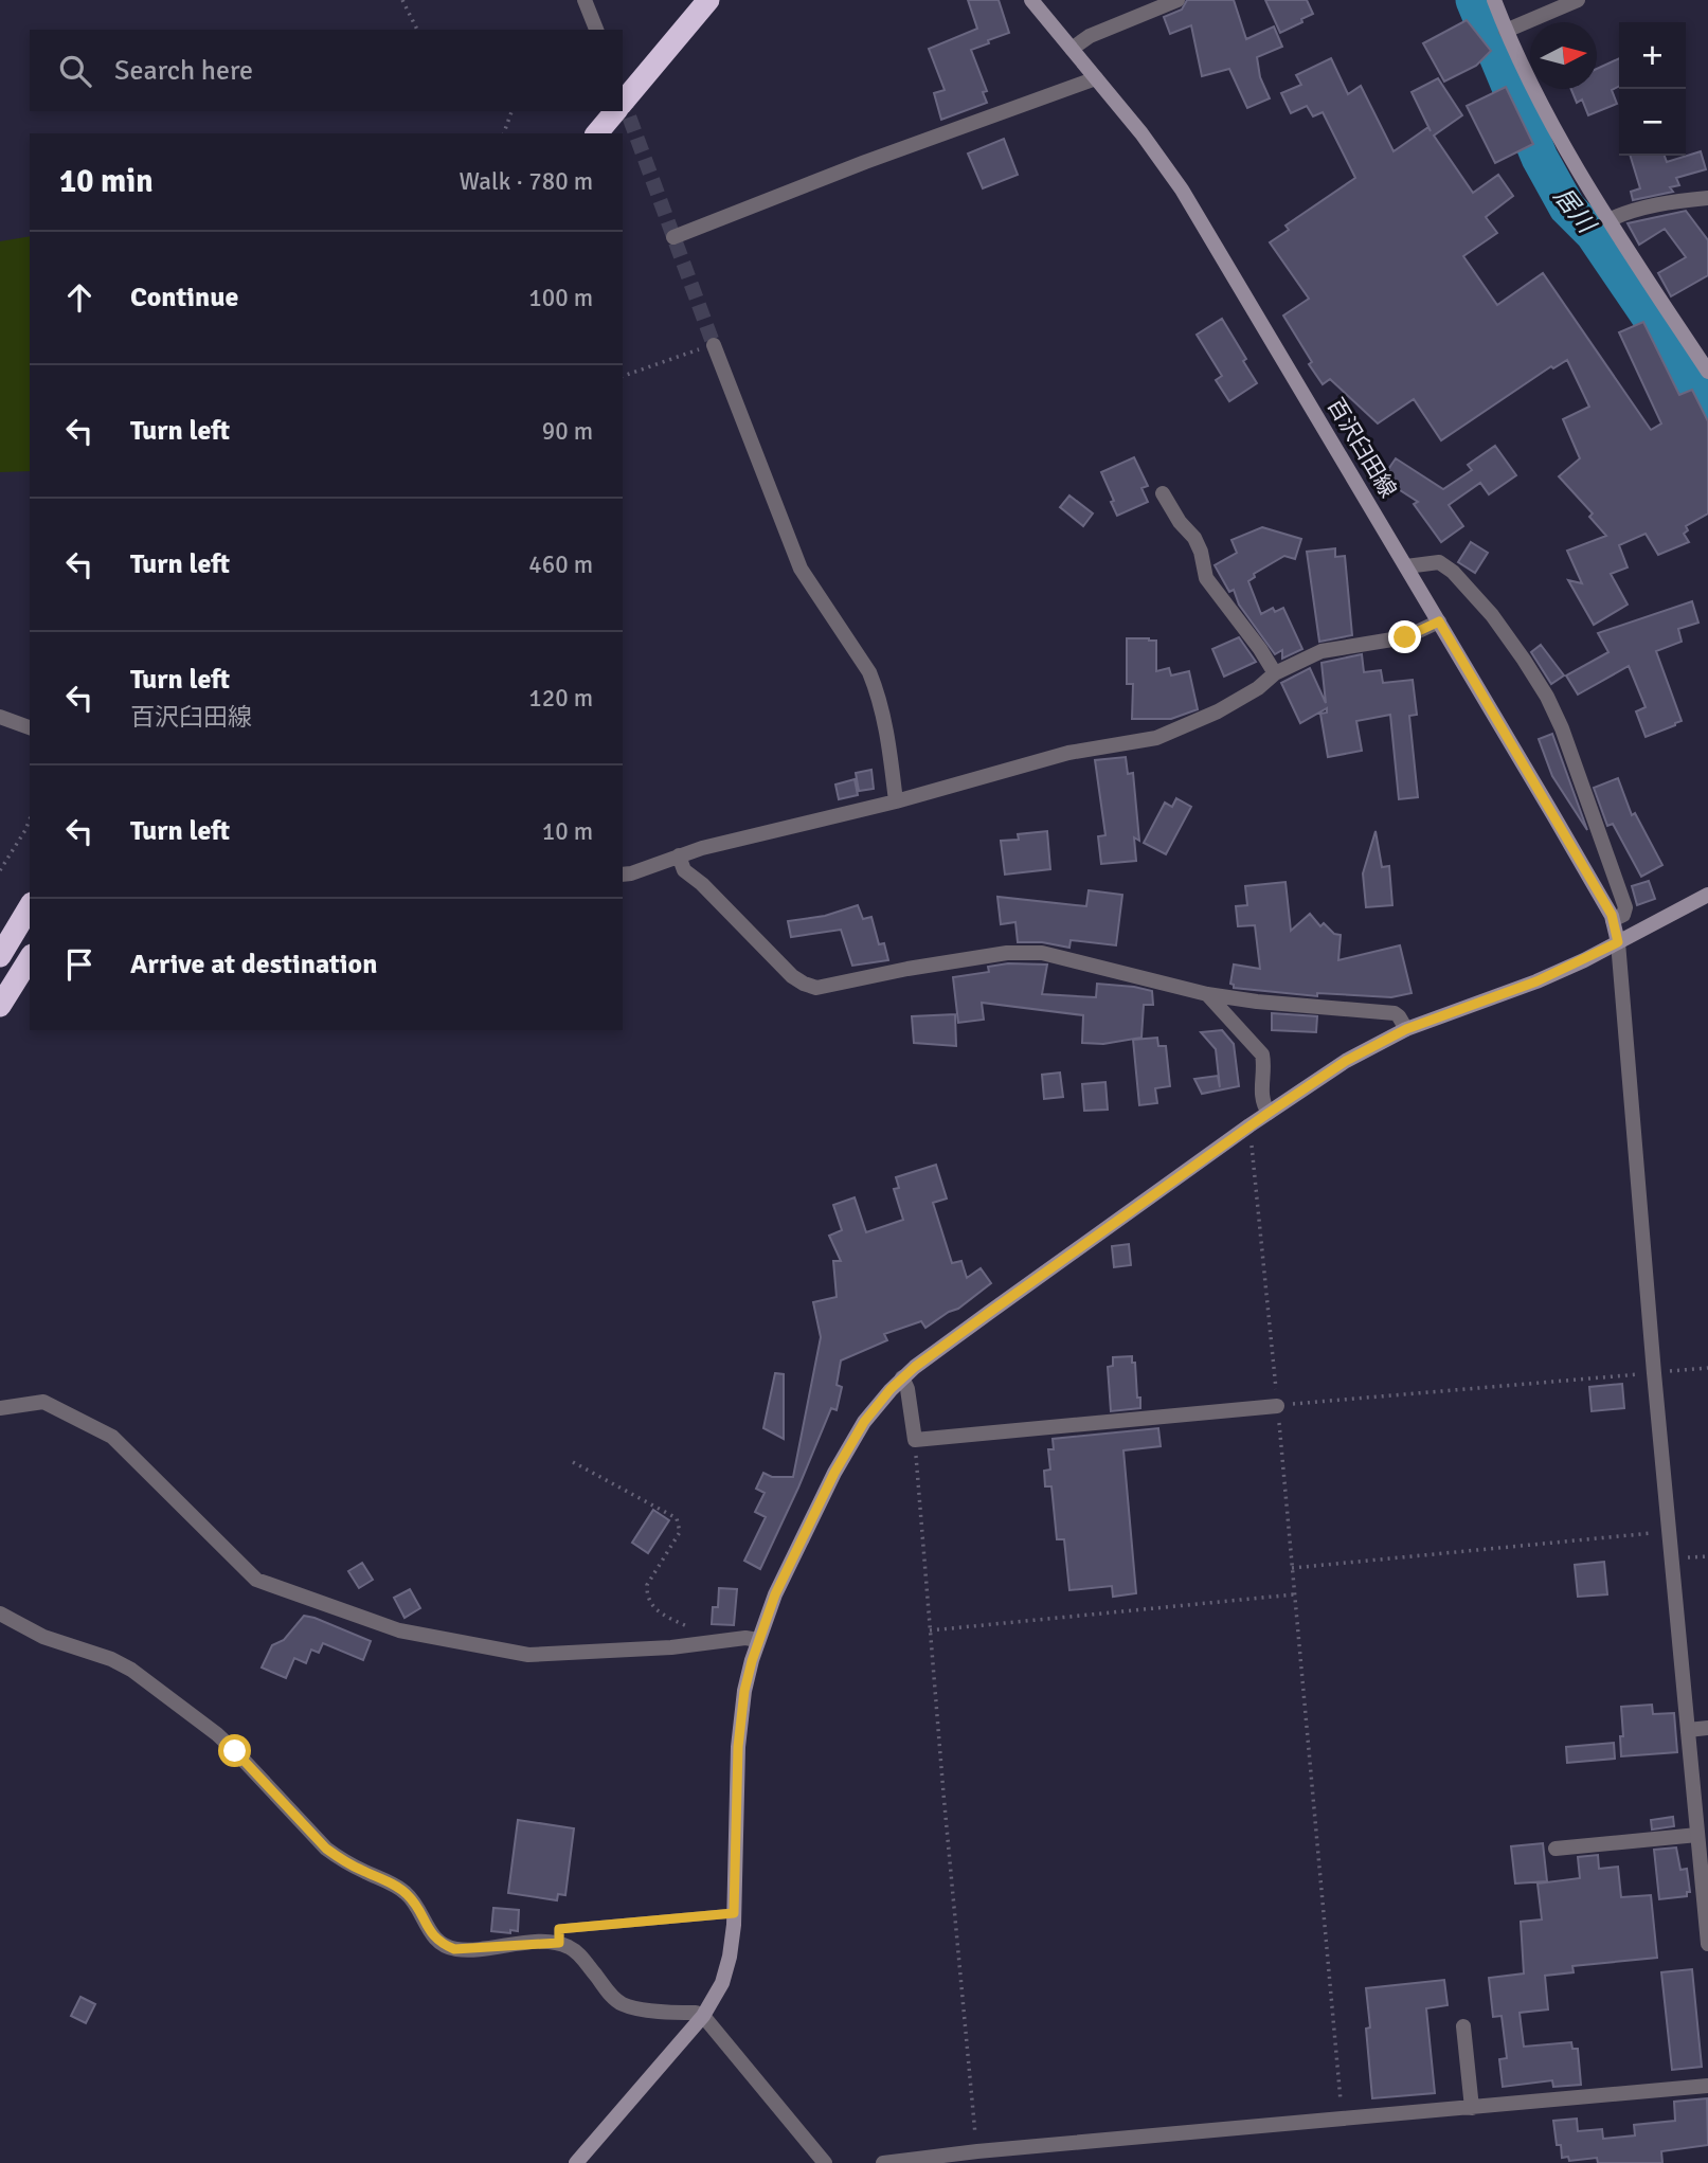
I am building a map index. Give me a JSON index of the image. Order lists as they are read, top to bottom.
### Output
{
  "streets": {
    "main road": ["百沢臼田線"]
  },
  "water": ["居川"],
  "north": "right",
  "page": {
    "map_buttons": ["+", "−"],
    "search": "Search here",
    "heading": ["10 min", "Walk · 780 m"],
    "list": [
      ["Continue", "100 m"],
      ["Turn left", "90 m"],
      ["Turn left", "460 m"],
      ["Turn left", "百沢臼田線", "120 m"],
      ["Turn left", "10 m"],
      "Arrive at destination"
    ]
  }
}
